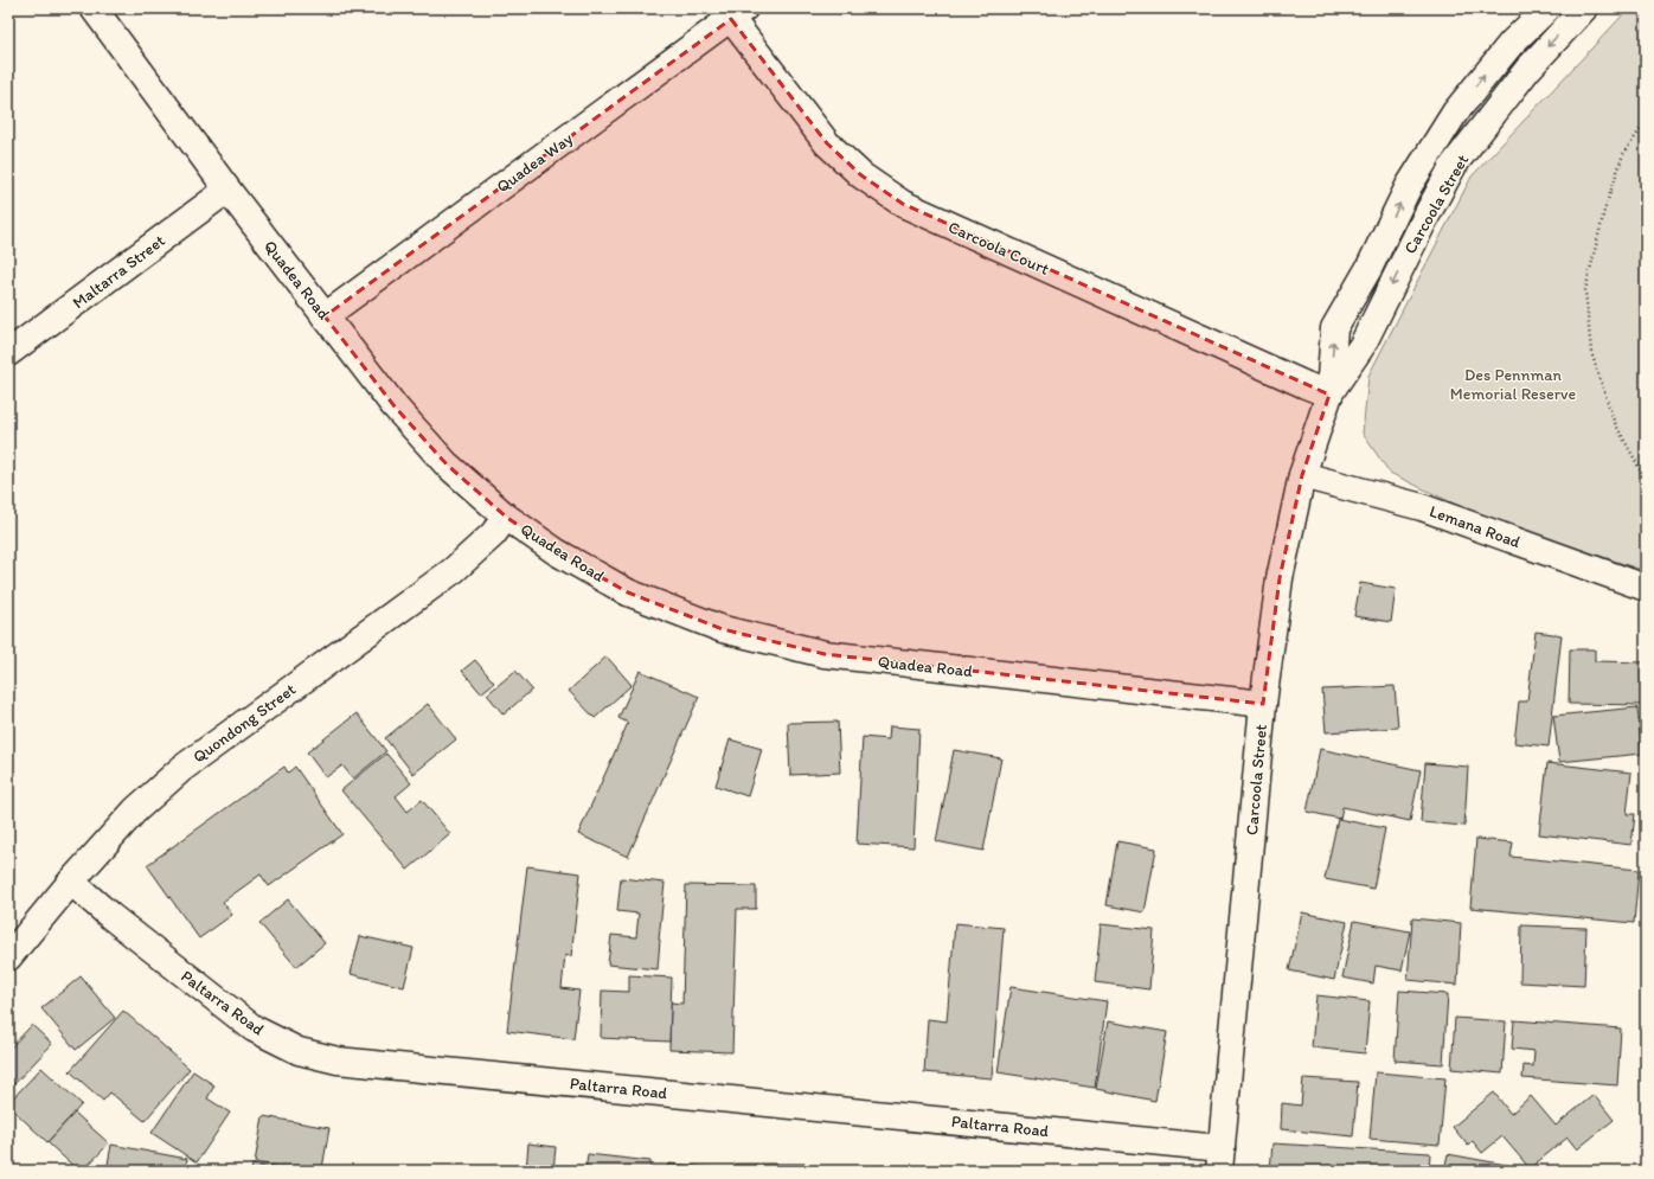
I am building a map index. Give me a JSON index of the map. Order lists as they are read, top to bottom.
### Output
{
  "streets": {
    "street": [
      "Quadea Way",
      "Carcoola Street",
      "Carcoola Court",
      "Maltarra Street",
      "Quadea Road",
      "Lemana Road",
      "Quondong Street",
      "Paltarra Road"
    ]
  },
  "crossings": [
    ["Quadea Way", "Carcoola Court"],
    ["Quadea Way", "Quadea Road"],
    ["Carcoola Street", "Carcoola Court"],
    ["Carcoola Street", "Quadea Road"],
    ["Carcoola Street", "Lemana Road"],
    ["Carcoola Street", "Paltarra Road"],
    ["Maltarra Street", "Quadea Road"],
    ["Quadea Road", "Quondong Street"],
    ["Quondong Street", "Paltarra Road"]
  ],
  "parks": ["Des Pennman Memorial Reserve"]
}
